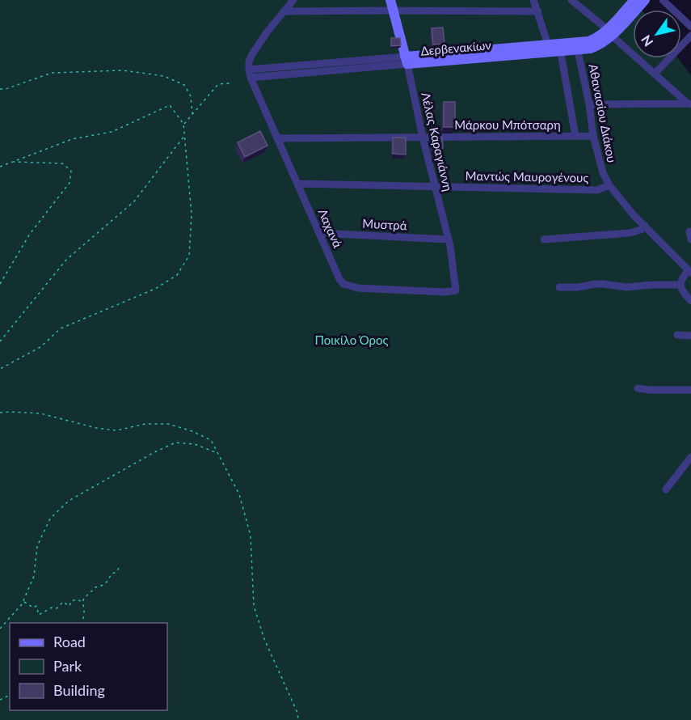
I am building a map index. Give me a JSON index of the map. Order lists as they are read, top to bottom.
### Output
{
  "streets": {
    "street": [
      "Δερβενακίων",
      "Αθανασίου Διάκου",
      "Μάρκου Μπότσαρη",
      "Λέλας Καραγιάννη",
      "Μαντώς Μαυρογένους",
      "Μυστρά",
      "Λαχανά"
    ]
  },
  "crossings": [
    ["Δερβενακίων", "Αθανασίου Διάκου"],
    ["Δερβενακίων", "Λέλας Καραγιάννη"],
    ["Δερβενακίων", "Λαχανά"],
    ["Αθανασίου Διάκου", "Μάρκου Μπότσαρη"],
    ["Αθανασίου Διάκου", "Μαντώς Μαυρογένους"],
    ["Μάρκου Μπότσαρη", "Λέλας Καραγιάννη"],
    ["Μάρκου Μπότσαρη", "Λαχανά"],
    ["Λέλας Καραγιάννη", "Μαντώς Μαυρογένους"],
    ["Λέλας Καραγιάννη", "Μυστρά"],
    ["Λέλας Καραγιάννη", "Λαχανά"],
    ["Μαντώς Μαυρογένους", "Λαχανά"],
    ["Μυστρά", "Λαχανά"]
  ],
  "parks": ["Ποικίλο Όρος"],
  "legend": ["Road", "Park", "Building"],
  "north": "bottom left"
}
